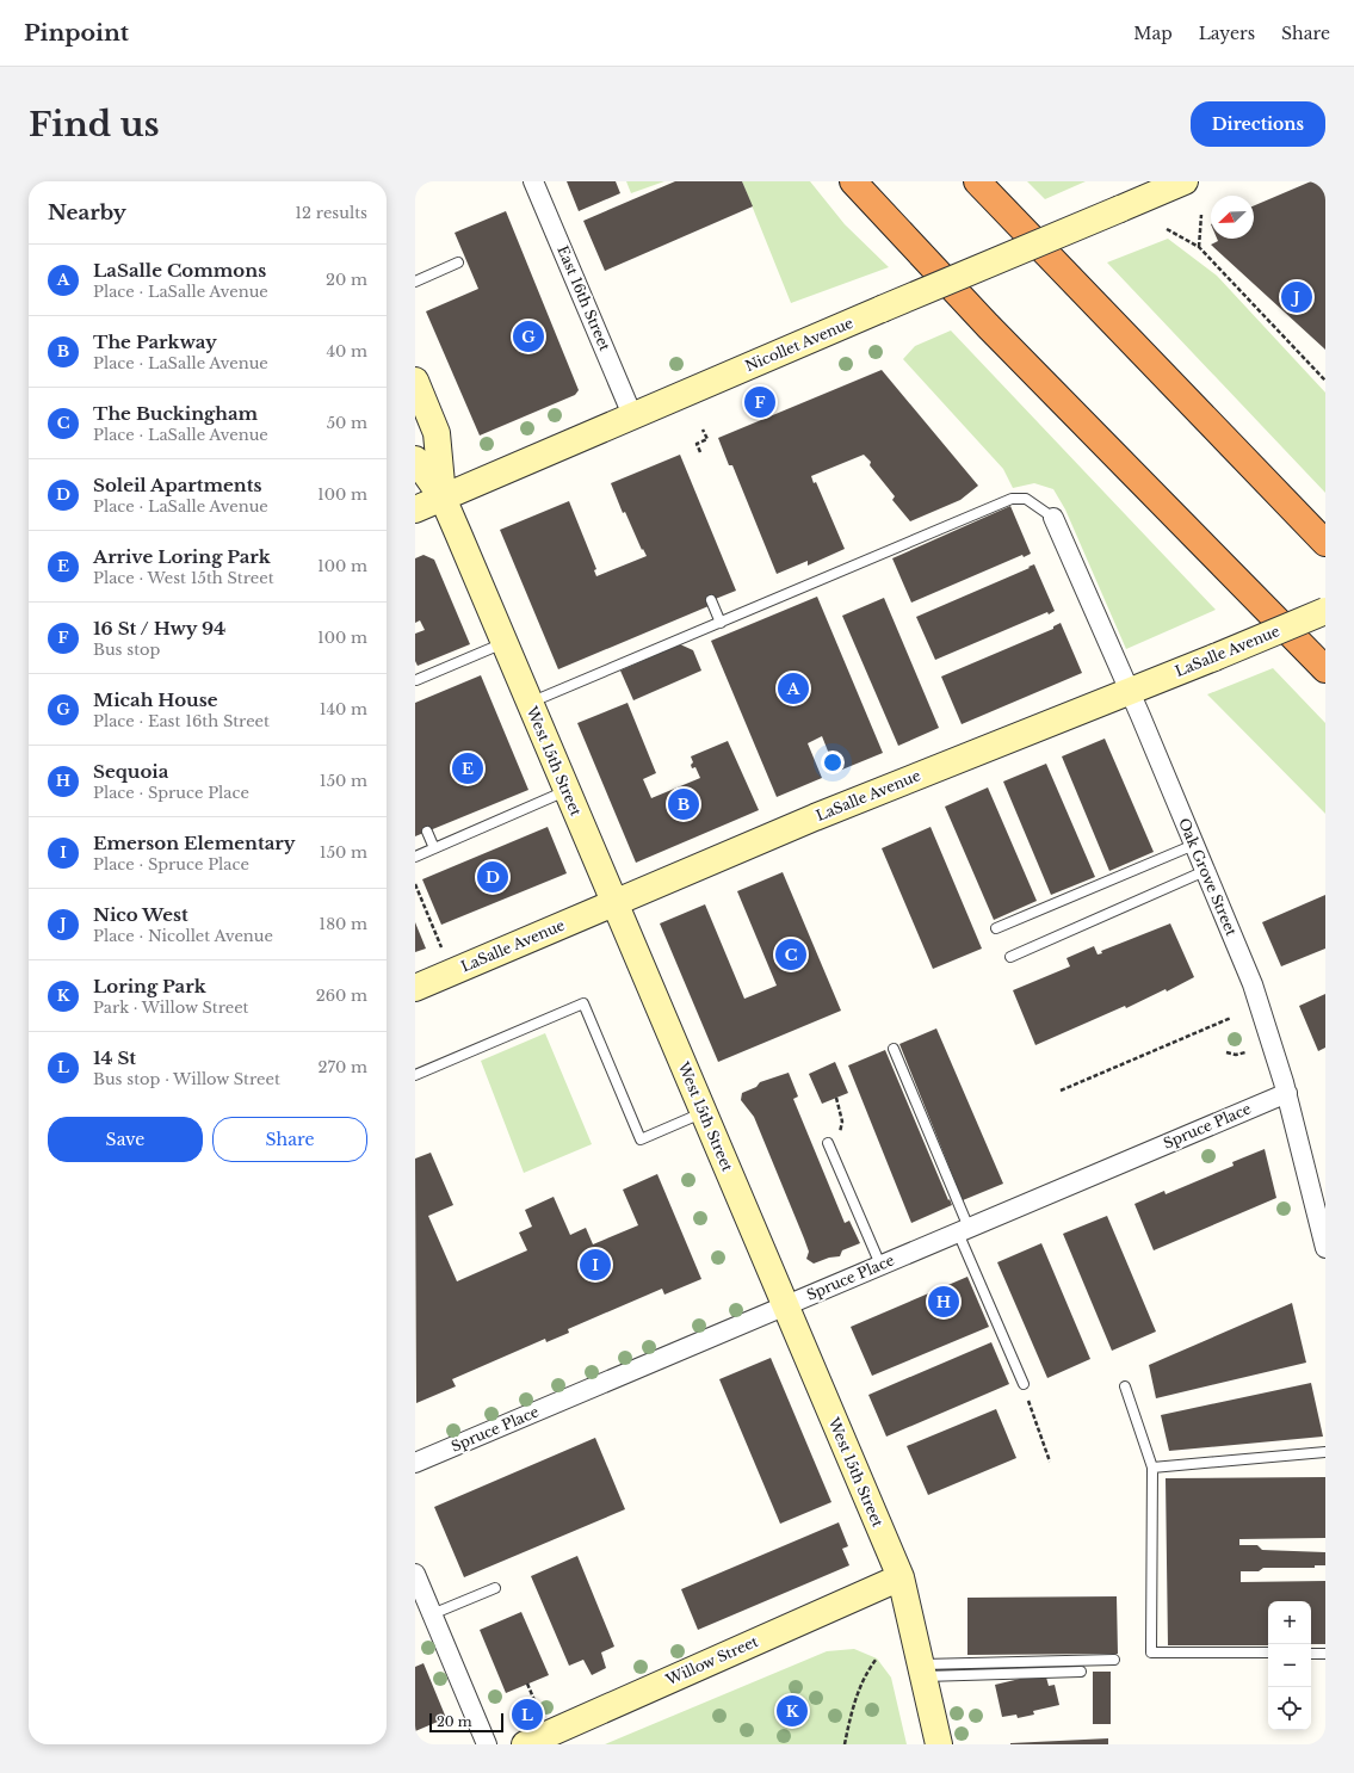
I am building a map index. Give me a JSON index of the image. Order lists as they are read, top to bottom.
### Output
{
  "streets": {
    "street": [
      "East 16th Street",
      "Nicollet Avenue",
      "LaSalle Avenue",
      "West 15th Street",
      "Oak Grove Street",
      "Spruce Place",
      "Willow Street"
    ]
  },
  "crossings": [
    ["East 16th Street", "Nicollet Avenue"],
    ["Nicollet Avenue", "West 15th Street"],
    ["LaSalle Avenue", "West 15th Street"],
    ["LaSalle Avenue", "Oak Grove Street"],
    ["West 15th Street", "Spruce Place"],
    ["West 15th Street", "Willow Street"],
    ["Oak Grove Street", "Spruce Place"]
  ],
  "scale_bar": "20 m",
  "north": "bottom left",
  "page": {
    "header": "Pinpoint",
    "nav": ["Map", "Layers", "Share"],
    "buttons": [
      "Directions",
      ["Save", "Share"]
    ],
    "title": "Find us",
    "heading": ["Nearby", "12 results"],
    "list": [
      {
        "mark": "A",
        "name": "LaSalle Commons",
        "note": "Place · LaSalle Avenue",
        "value": "20 m"
      },
      {
        "mark": "B",
        "name": "The Parkway",
        "note": "Place · LaSalle Avenue",
        "value": "40 m"
      },
      {
        "mark": "C",
        "name": "The Buckingham",
        "note": "Place · LaSalle Avenue",
        "value": "50 m"
      },
      {
        "mark": "D",
        "name": "Soleil Apartments",
        "note": "Place · LaSalle Avenue",
        "value": "100 m"
      },
      {
        "mark": "E",
        "name": "Arrive Loring Park",
        "note": "Place · West 15th Street",
        "value": "100 m"
      },
      {
        "mark": "F",
        "name": "16 St / Hwy 94",
        "note": "Bus stop",
        "value": "100 m"
      },
      {
        "mark": "G",
        "name": "Micah House",
        "note": "Place · East 16th Street",
        "value": "140 m"
      },
      {
        "mark": "H",
        "name": "Sequoia",
        "note": "Place · Spruce Place",
        "value": "150 m"
      },
      {
        "mark": "I",
        "name": "Emerson Elementary",
        "note": "Place · Spruce Place",
        "value": "150 m"
      },
      {
        "mark": "J",
        "name": "Nico West",
        "note": "Place · Nicollet Avenue",
        "value": "180 m"
      },
      {
        "mark": "K",
        "name": "Loring Park",
        "note": "Park · Willow Street",
        "value": "260 m"
      },
      {
        "mark": "L",
        "name": "14 St",
        "note": "Bus stop · Willow Street",
        "value": "270 m"
      }
    ],
    "pins": [
      "J",
      "G",
      "F",
      "A",
      "E",
      "B",
      "D",
      "C",
      "I",
      "H",
      "K",
      "L"
    ],
    "map_buttons": ["+", "−"],
    "scale": "20 m"
  }
}
